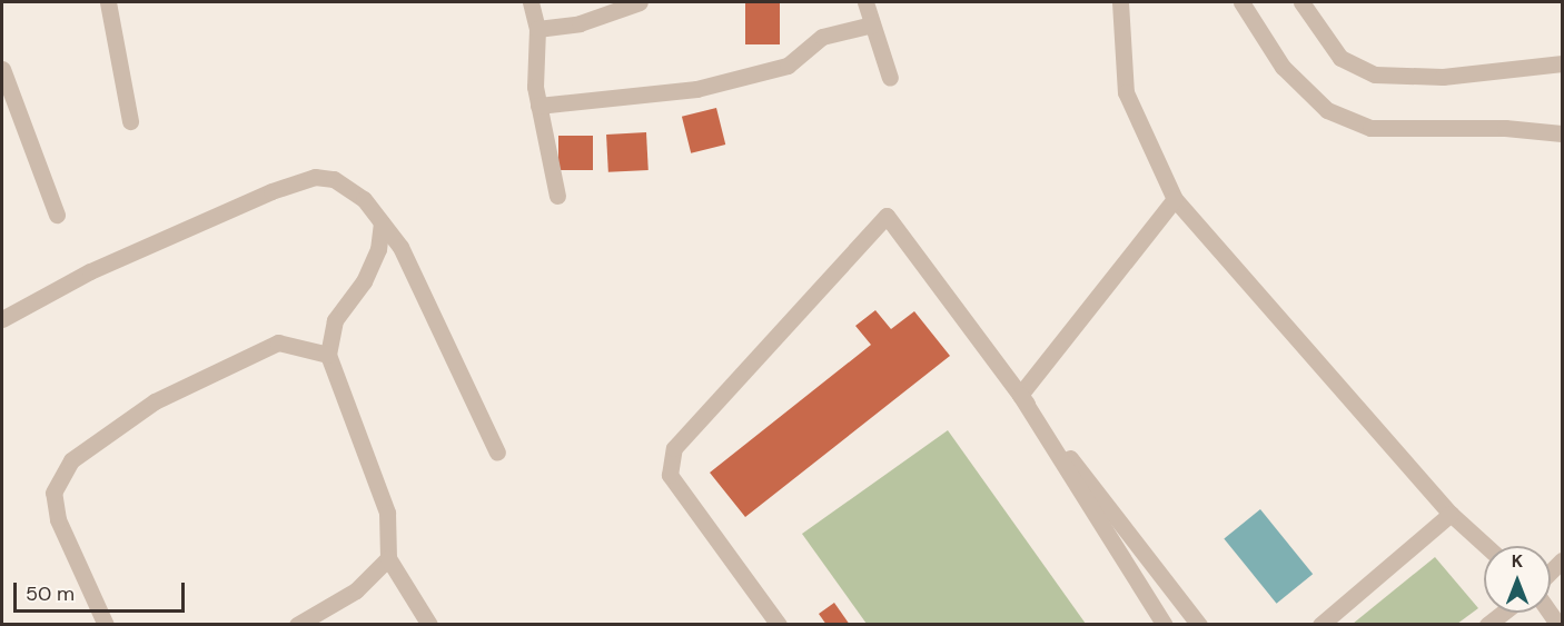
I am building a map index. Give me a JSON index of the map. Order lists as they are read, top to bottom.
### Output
{
  "scale_bar": "50 m",
  "north": "top"
}
